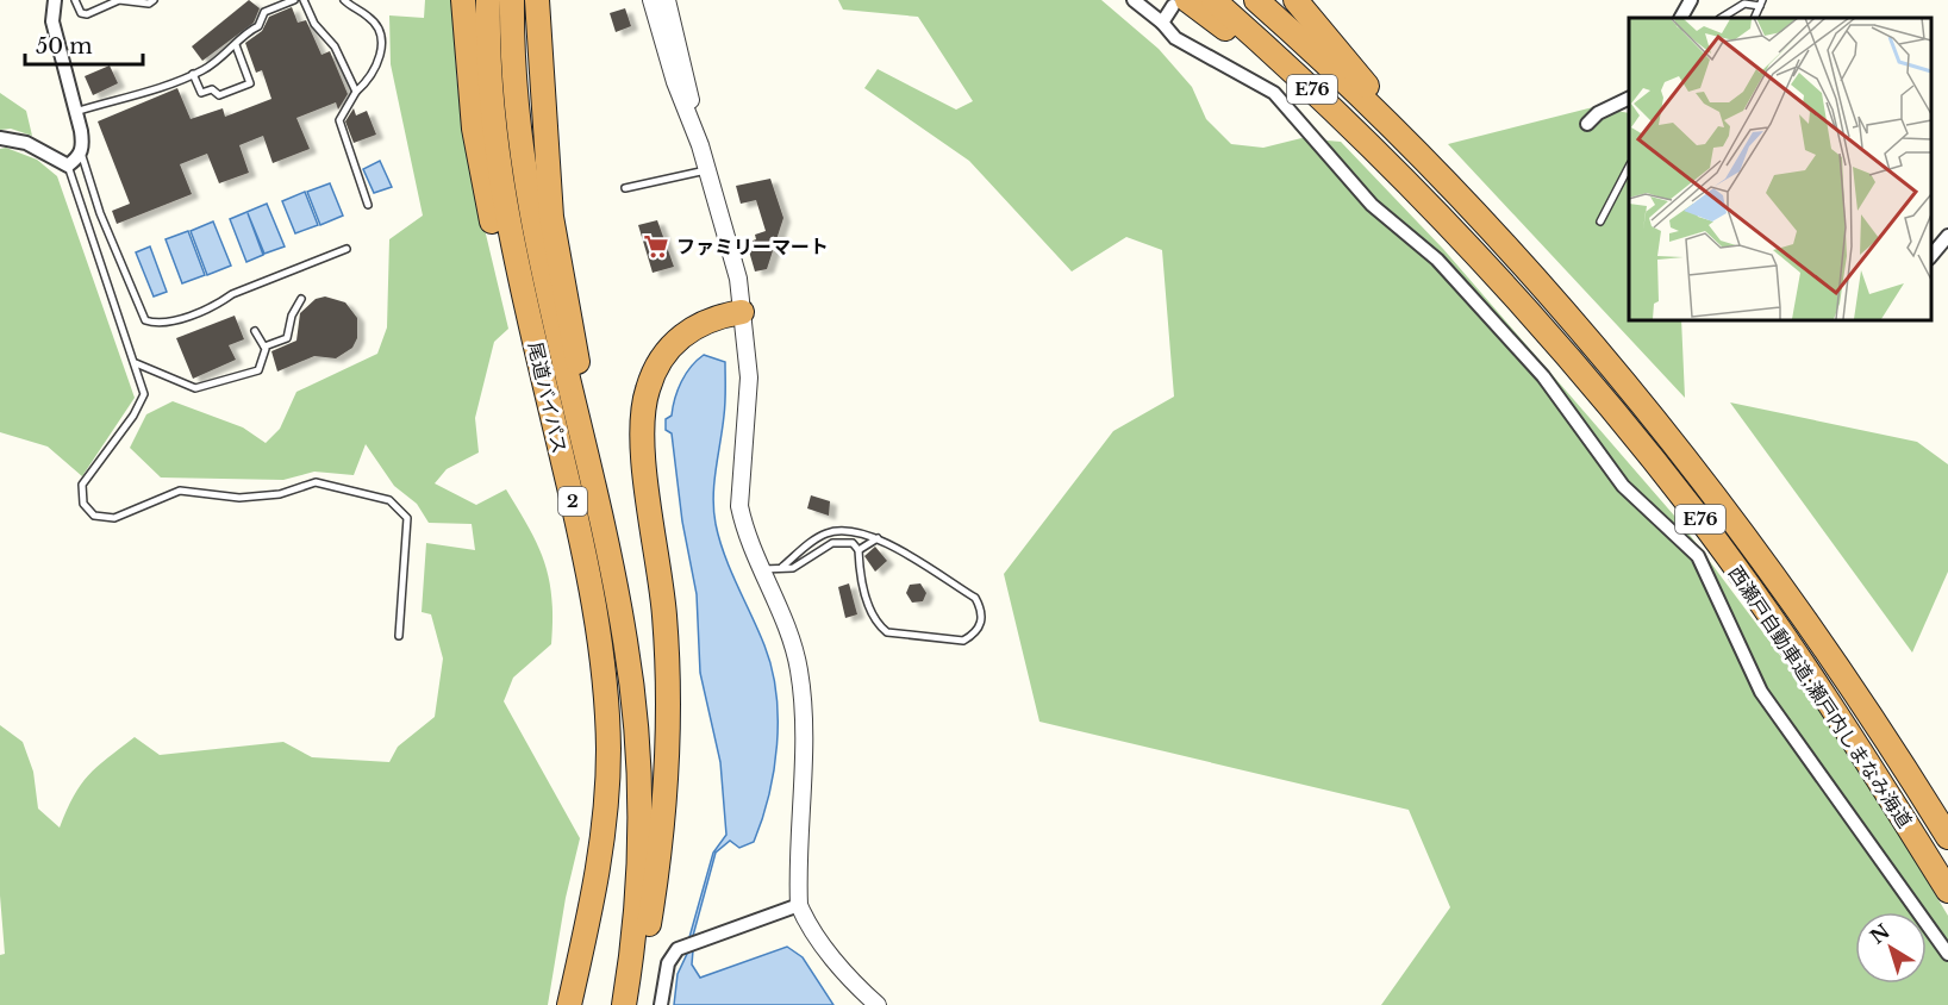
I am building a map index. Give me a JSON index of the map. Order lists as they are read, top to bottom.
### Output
{
  "streets": {
    "highway": [
      "E76",
      "尾道バイパス",
      "2",
      "西瀬戸自動車道;瀬戸内しまなみ海道"
    ]
  },
  "crossings": [
    ["E76", "西瀬戸自動車道;瀬戸内しまなみ海道"]
  ],
  "places": {
    "supermarket": ["ファミリーマート"]
  },
  "scale_bar": "50 m",
  "north": "top left"
}
